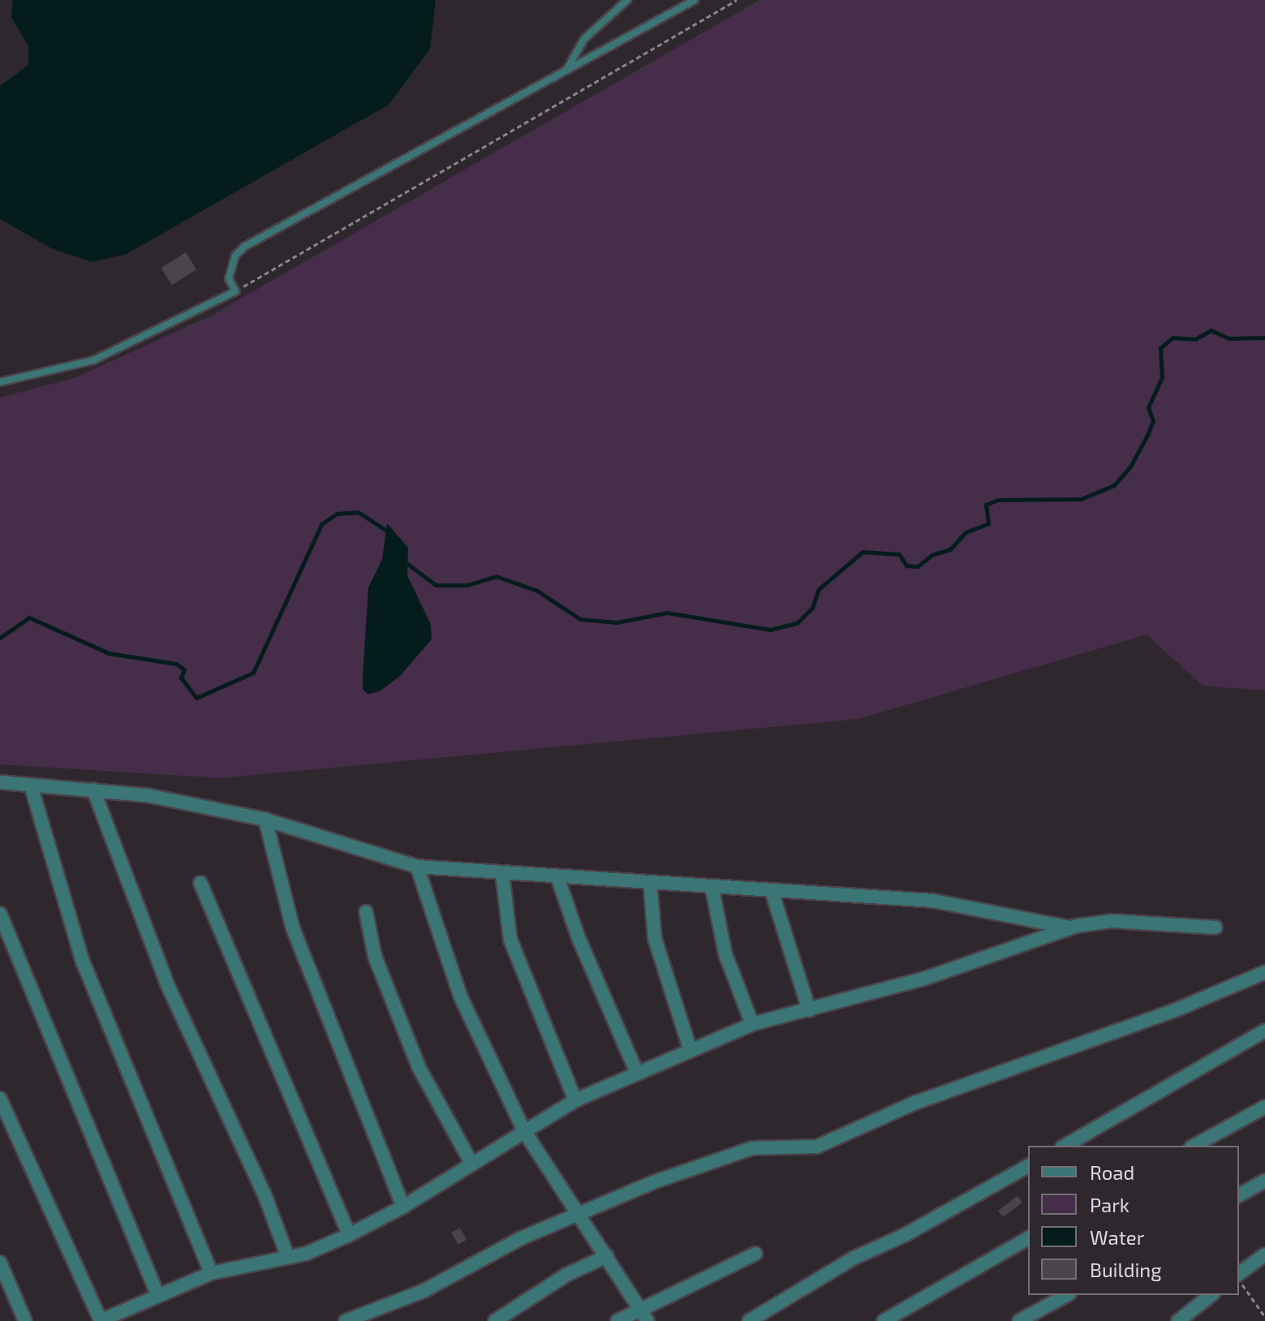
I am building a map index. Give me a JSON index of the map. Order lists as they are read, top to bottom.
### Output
{
  "legend": [
    "Road",
    "Park",
    "Water",
    "Building"
  ]
}
